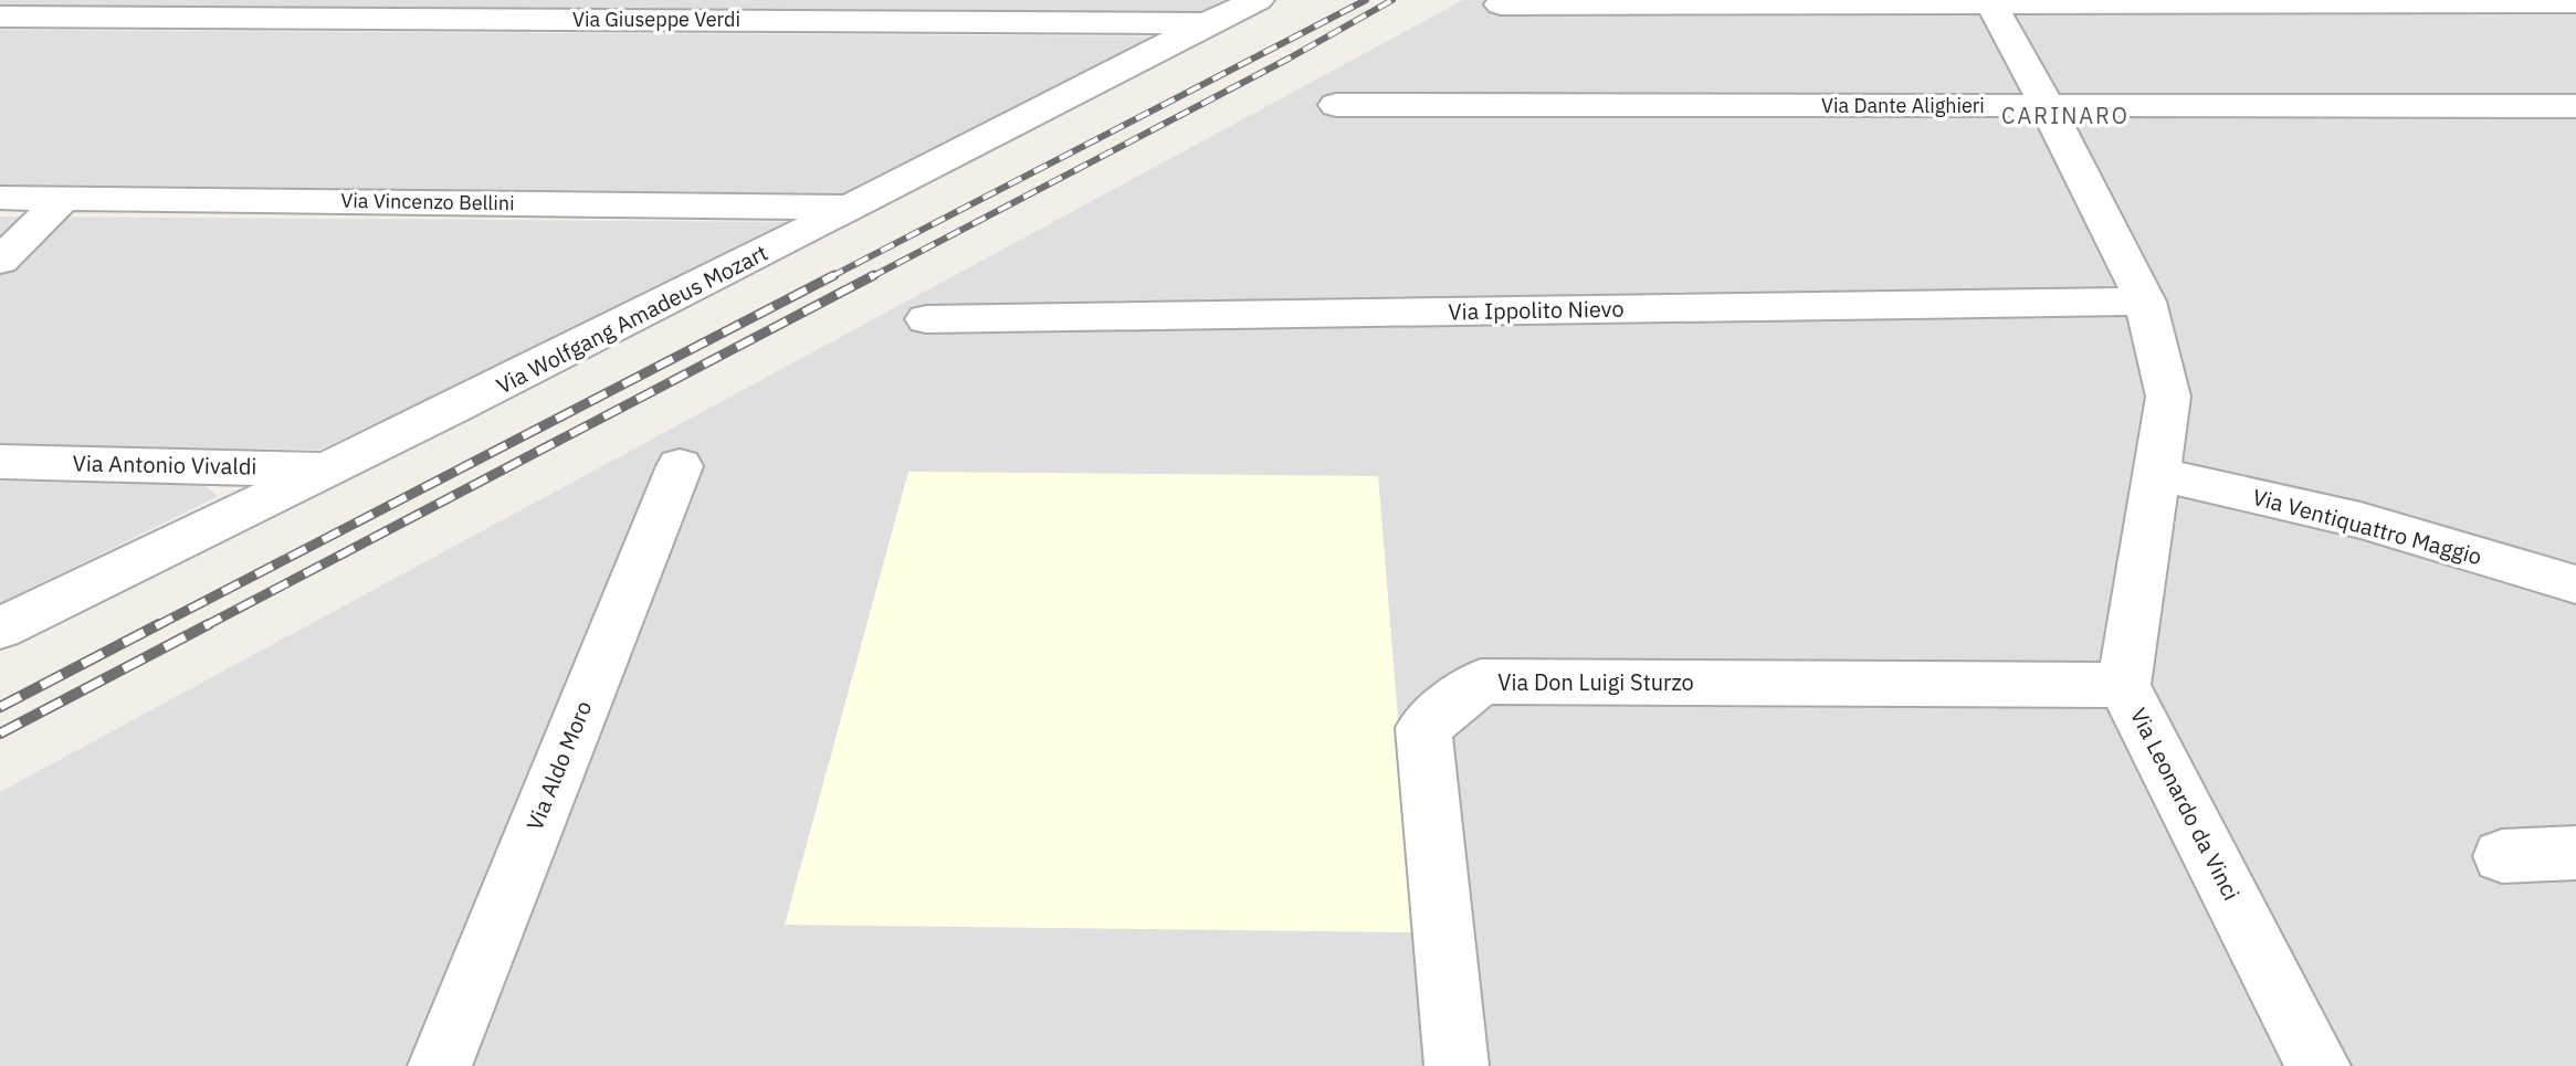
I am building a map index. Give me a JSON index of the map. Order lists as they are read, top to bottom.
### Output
{
  "streets": {
    "street": [
      "Via Giuseppe Verdi",
      "Via Dante Alighieri",
      "Via Vincenzo Bellini",
      "Via Ippolito Nievo",
      "Via Wolfgang Amadeus Mozart",
      "Via Antonio Vivaldi",
      "Via Ventiquattro Maggio",
      "Via Don Luigi Sturzo",
      "Via Aldo Moro",
      "Via Leonardo da Vinci"
    ]
  },
  "crossings": [
    ["Via Giuseppe Verdi", "Via Wolfgang Amadeus Mozart"],
    ["Via Dante Alighieri", "Via Leonardo da Vinci"],
    ["Via Vincenzo Bellini", "Via Wolfgang Amadeus Mozart"],
    ["Via Ippolito Nievo", "Via Leonardo da Vinci"],
    ["Via Wolfgang Amadeus Mozart", "Via Antonio Vivaldi"],
    ["Via Ventiquattro Maggio", "Via Leonardo da Vinci"],
    ["Via Don Luigi Sturzo", "Via Leonardo da Vinci"]
  ],
  "districts": ["CARINARO"]
}
